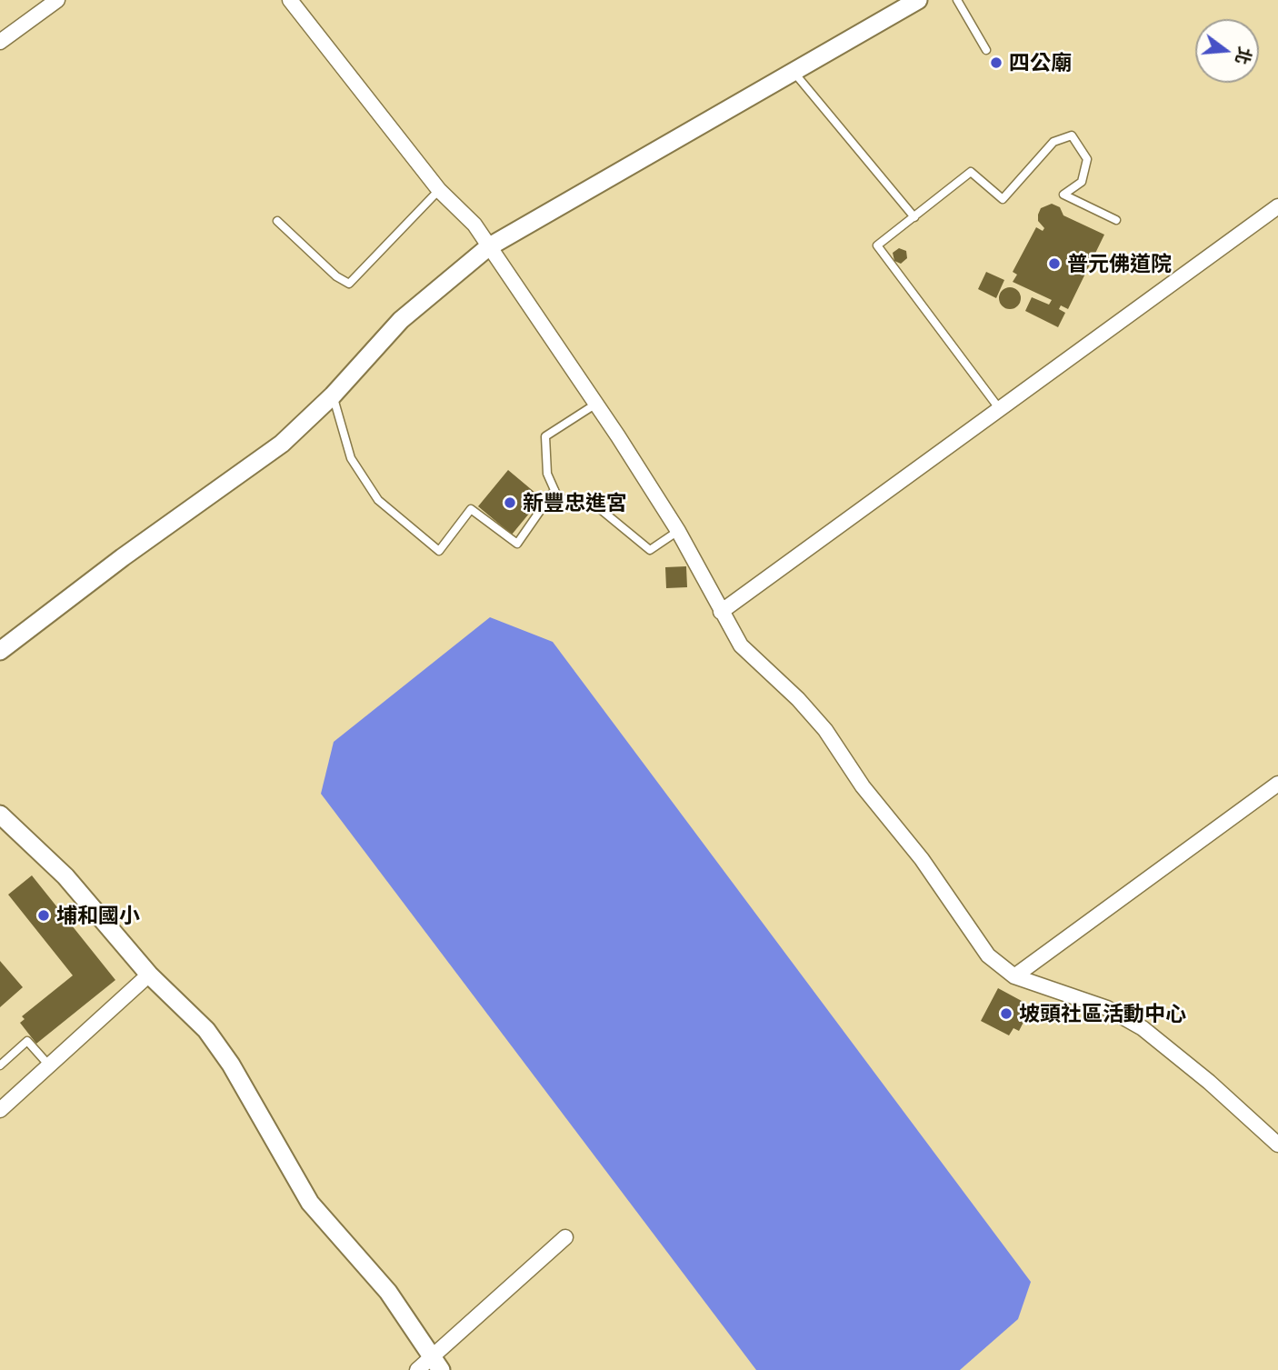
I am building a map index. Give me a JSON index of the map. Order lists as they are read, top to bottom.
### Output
{
  "places": [
    "四公廟",
    "普元佛道院",
    "新豐忠進宮",
    "埔和國小",
    "坡頭社區活動中心"
  ],
  "north": "right"
}
